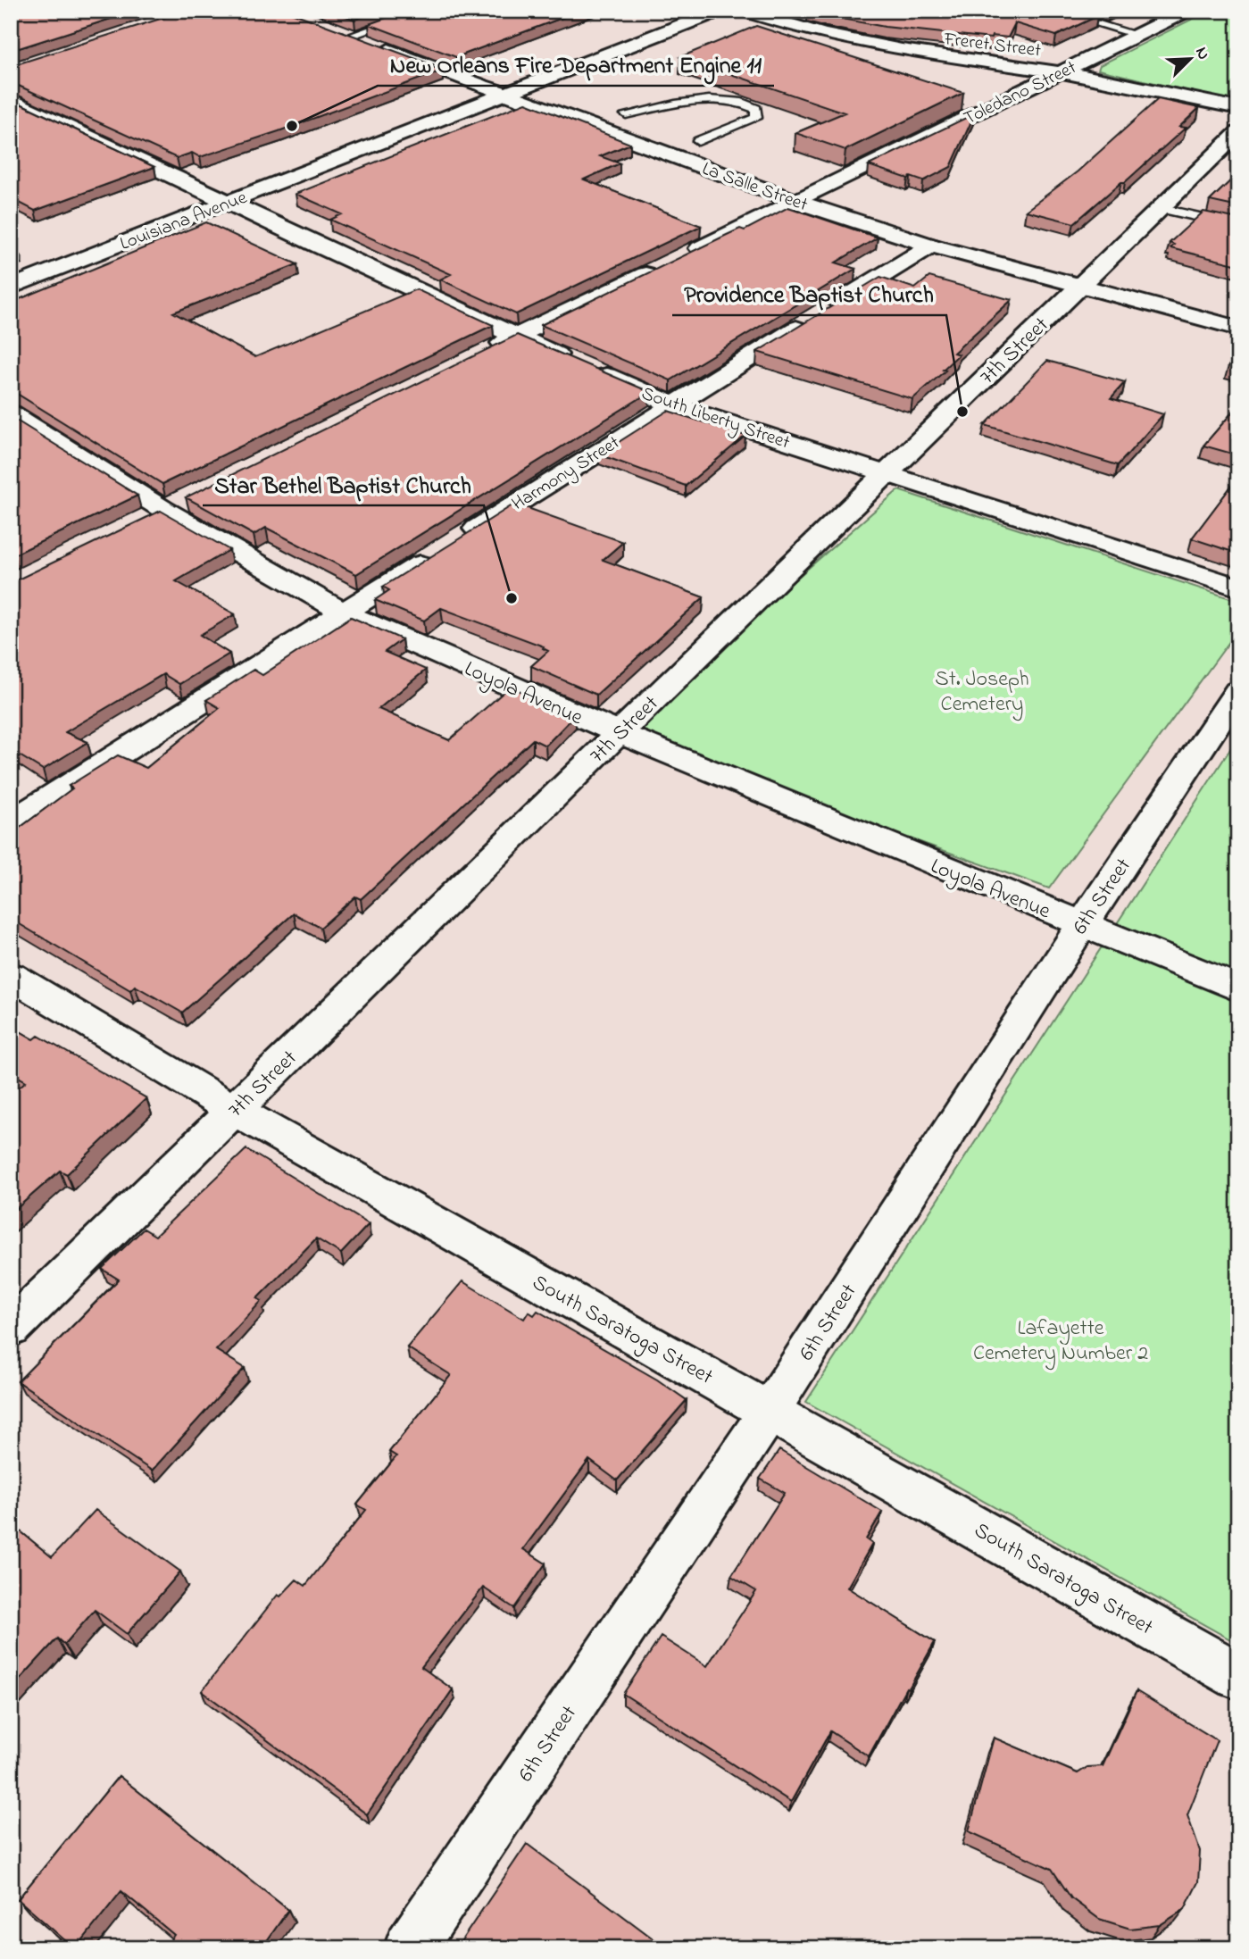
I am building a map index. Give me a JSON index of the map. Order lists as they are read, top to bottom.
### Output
{
  "streets": {
    "street": [
      "Freret Street",
      "Toledano Street",
      "La Salle Street",
      "Louisiana Avenue",
      "7th Street",
      "South Liberty Street",
      "Harmony Street",
      "Loyola Avenue",
      "6th Street",
      "South Saratoga Street"
    ]
  },
  "crossings": [
    ["Freret Street", "Toledano Street"],
    ["Toledano Street", "La Salle Street"],
    ["La Salle Street", "Louisiana Avenue"],
    ["La Salle Street", "7th Street"],
    ["La Salle Street", "Harmony Street"],
    ["Louisiana Avenue", "South Liberty Street"],
    ["7th Street", "South Liberty Street"],
    ["7th Street", "Loyola Avenue"],
    ["7th Street", "South Saratoga Street"],
    ["South Liberty Street", "Harmony Street"],
    ["Harmony Street", "Loyola Avenue"],
    ["Loyola Avenue", "6th Street"],
    ["6th Street", "South Saratoga Street"]
  ],
  "parks": ["St. Joseph Cemetery", "Lafayette Cemetery Number 2"],
  "places": ["New Orleans Fire Department Engine 11", "Providence Baptist Church", "Star Bethel Baptist Church"],
  "north": "top right"
}
